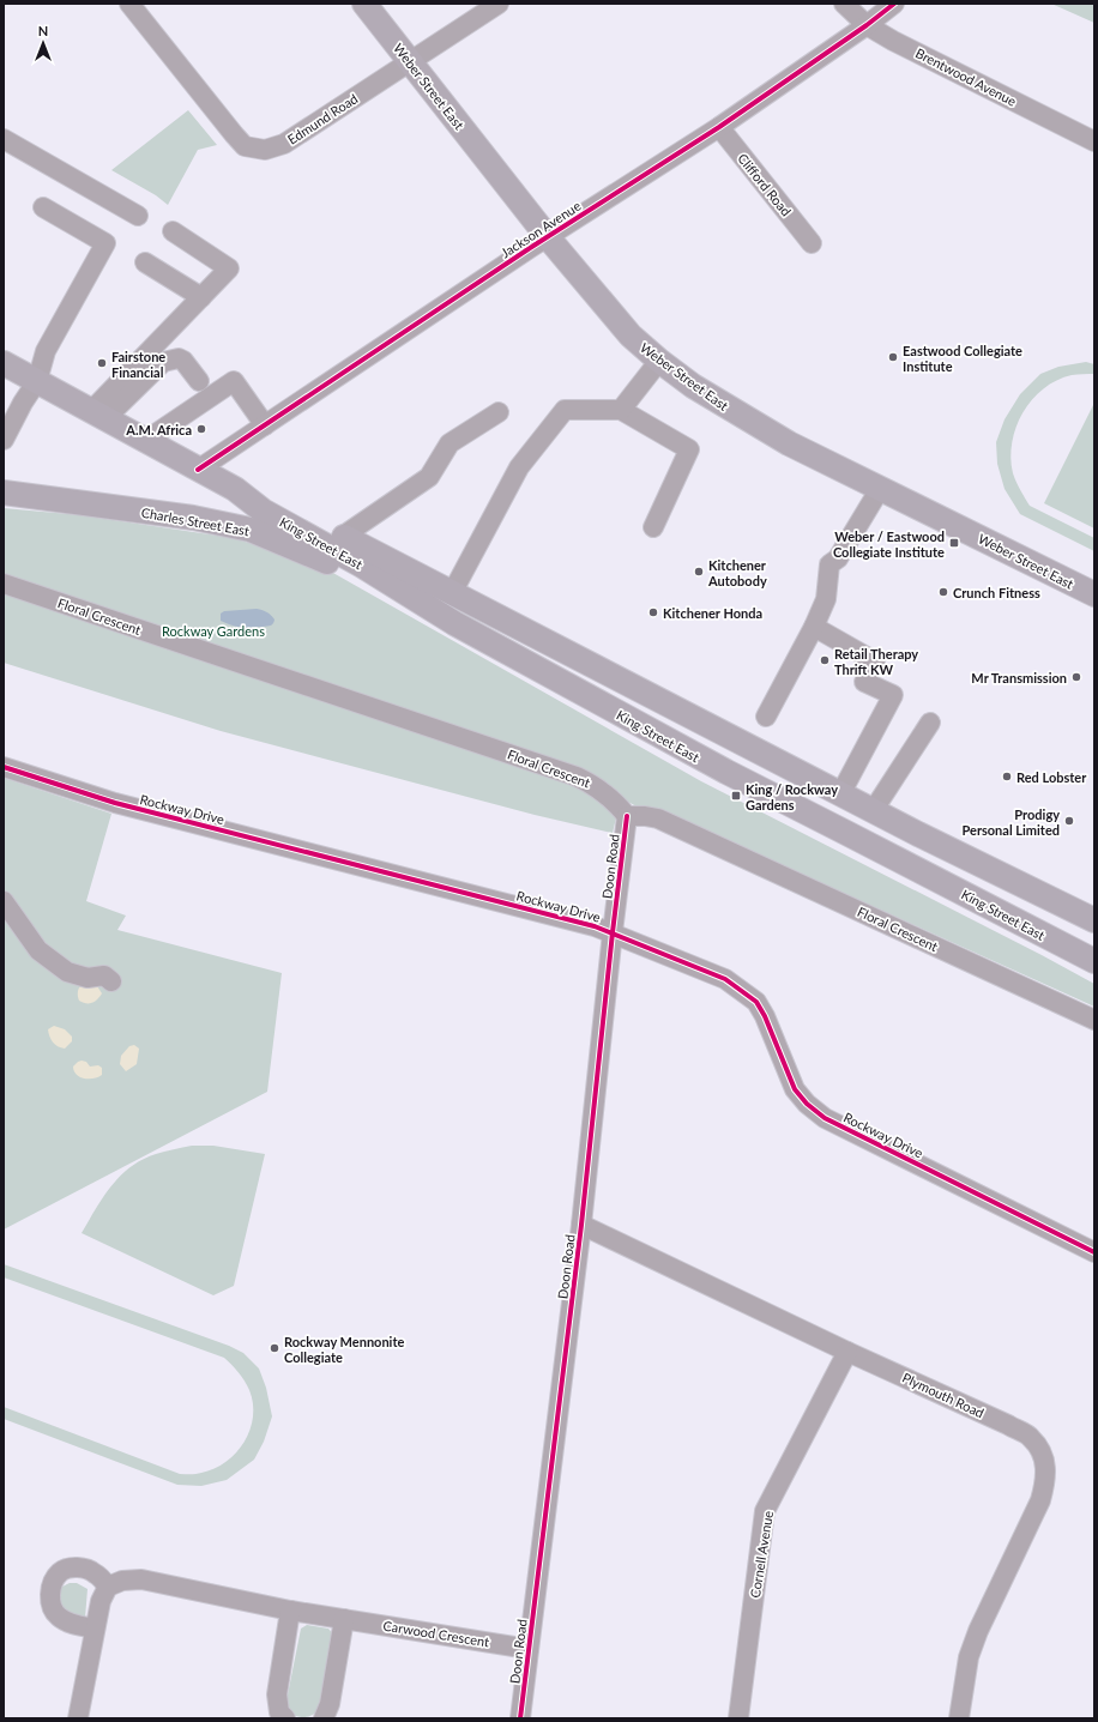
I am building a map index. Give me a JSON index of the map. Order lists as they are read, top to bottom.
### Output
{
  "streets": {
    "main road": ["Weber Street East", "Charles Street East", "King Street East"],
    "street": [
      "Brentwood Avenue",
      "Edmund Road",
      "Clifford Road",
      "Jackson Avenue",
      "Floral Crescent",
      "Rockway Drive",
      "Doon Road",
      "Plymouth Road",
      "Cornell Avenue",
      "Carwood Crescent"
    ]
  },
  "crossings": [
    ["Brentwood Avenue", "Jackson Avenue"],
    ["Weber Street East", "Edmund Road"],
    ["Weber Street East", "Jackson Avenue"],
    ["Clifford Road", "Jackson Avenue"],
    ["Jackson Avenue", "King Street East"],
    ["Charles Street East", "King Street East"],
    ["Floral Crescent", "Doon Road"],
    ["Rockway Drive", "Doon Road"],
    ["Doon Road", "Plymouth Road"],
    ["Doon Road", "Carwood Crescent"],
    ["Plymouth Road", "Cornell Avenue"]
  ],
  "parks": ["Rockway Gardens"],
  "places": {
    "other": [
      "Eastwood Collegiate Institute",
      "Fairstone Financial",
      "A.M. Africa",
      "Kitchener Autobody",
      "Crunch Fitness",
      "Kitchener Honda",
      "Retail Therapy Thrift KW",
      "Mr Transmission",
      "Red Lobster",
      "Prodigy Personal Limited",
      "Rockway Mennonite Collegiate"
    ],
    "transit": ["Weber / Eastwood Collegiate Institute", "King / Rockway Gardens"]
  },
  "north": "top"
}
